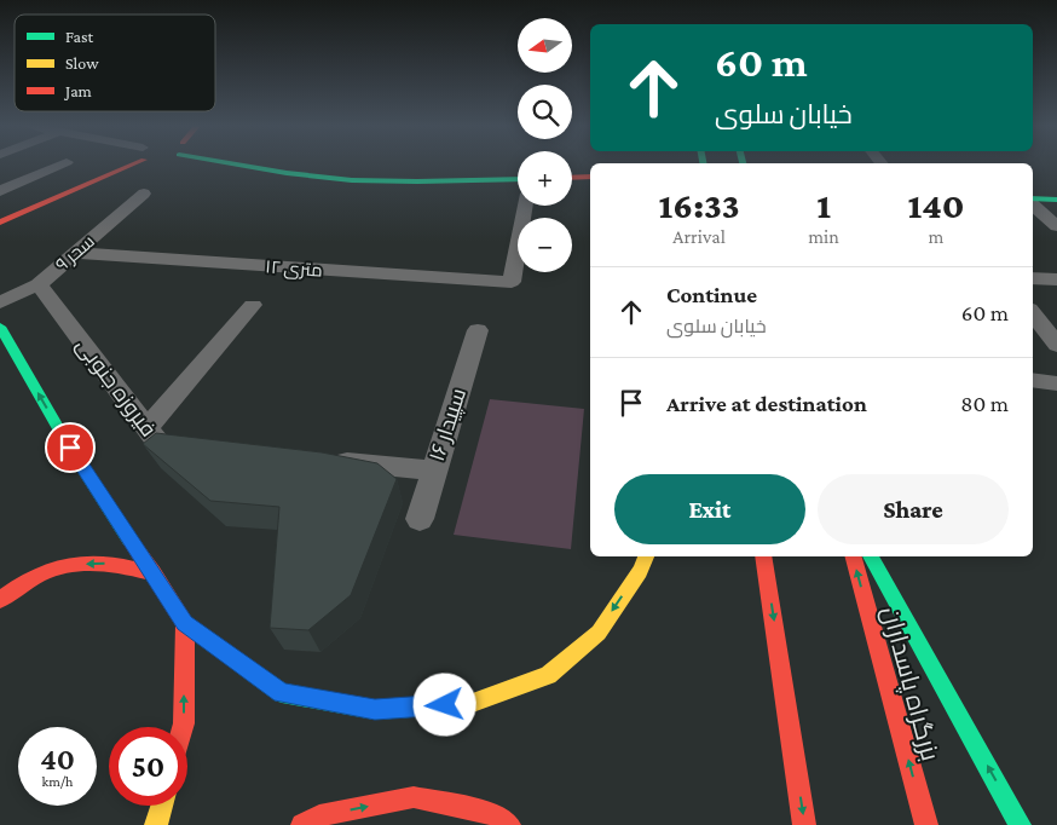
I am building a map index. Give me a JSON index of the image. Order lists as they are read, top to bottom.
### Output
{
  "streets": {
    "main road": ["بزرگراه پاسداران"],
    "street": [
      "سحر ۹",
      "۱۲ متری",
      "فیروزه جنوبی",
      "سپیدار ۱۶"
    ]
  },
  "crossings": [
    ["سحر ۹", "۱۲ متری"],
    ["سحر ۹", "فیروزه جنوبی"]
  ],
  "legend": ["Fast", "Slow", "Jam"],
  "north": "left",
  "page": {
    "map_buttons": ["+", "−"],
    "turn": ["60 m", "خیابان سلوی"],
    "eta": [
      "16:33",
      "Arrival",
      "1",
      "min",
      "140",
      "m"
    ],
    "list": [
      {
        "name": "Continue",
        "note": "خیابان سلوی",
        "value": "60 m"
      },
      {
        "name": "Arrive at destination",
        "value": "80 m"
      }
    ],
    "buttons": ["Exit", "Share"],
    "speed": "40 km/h",
    "limit": "50"
  }
}
